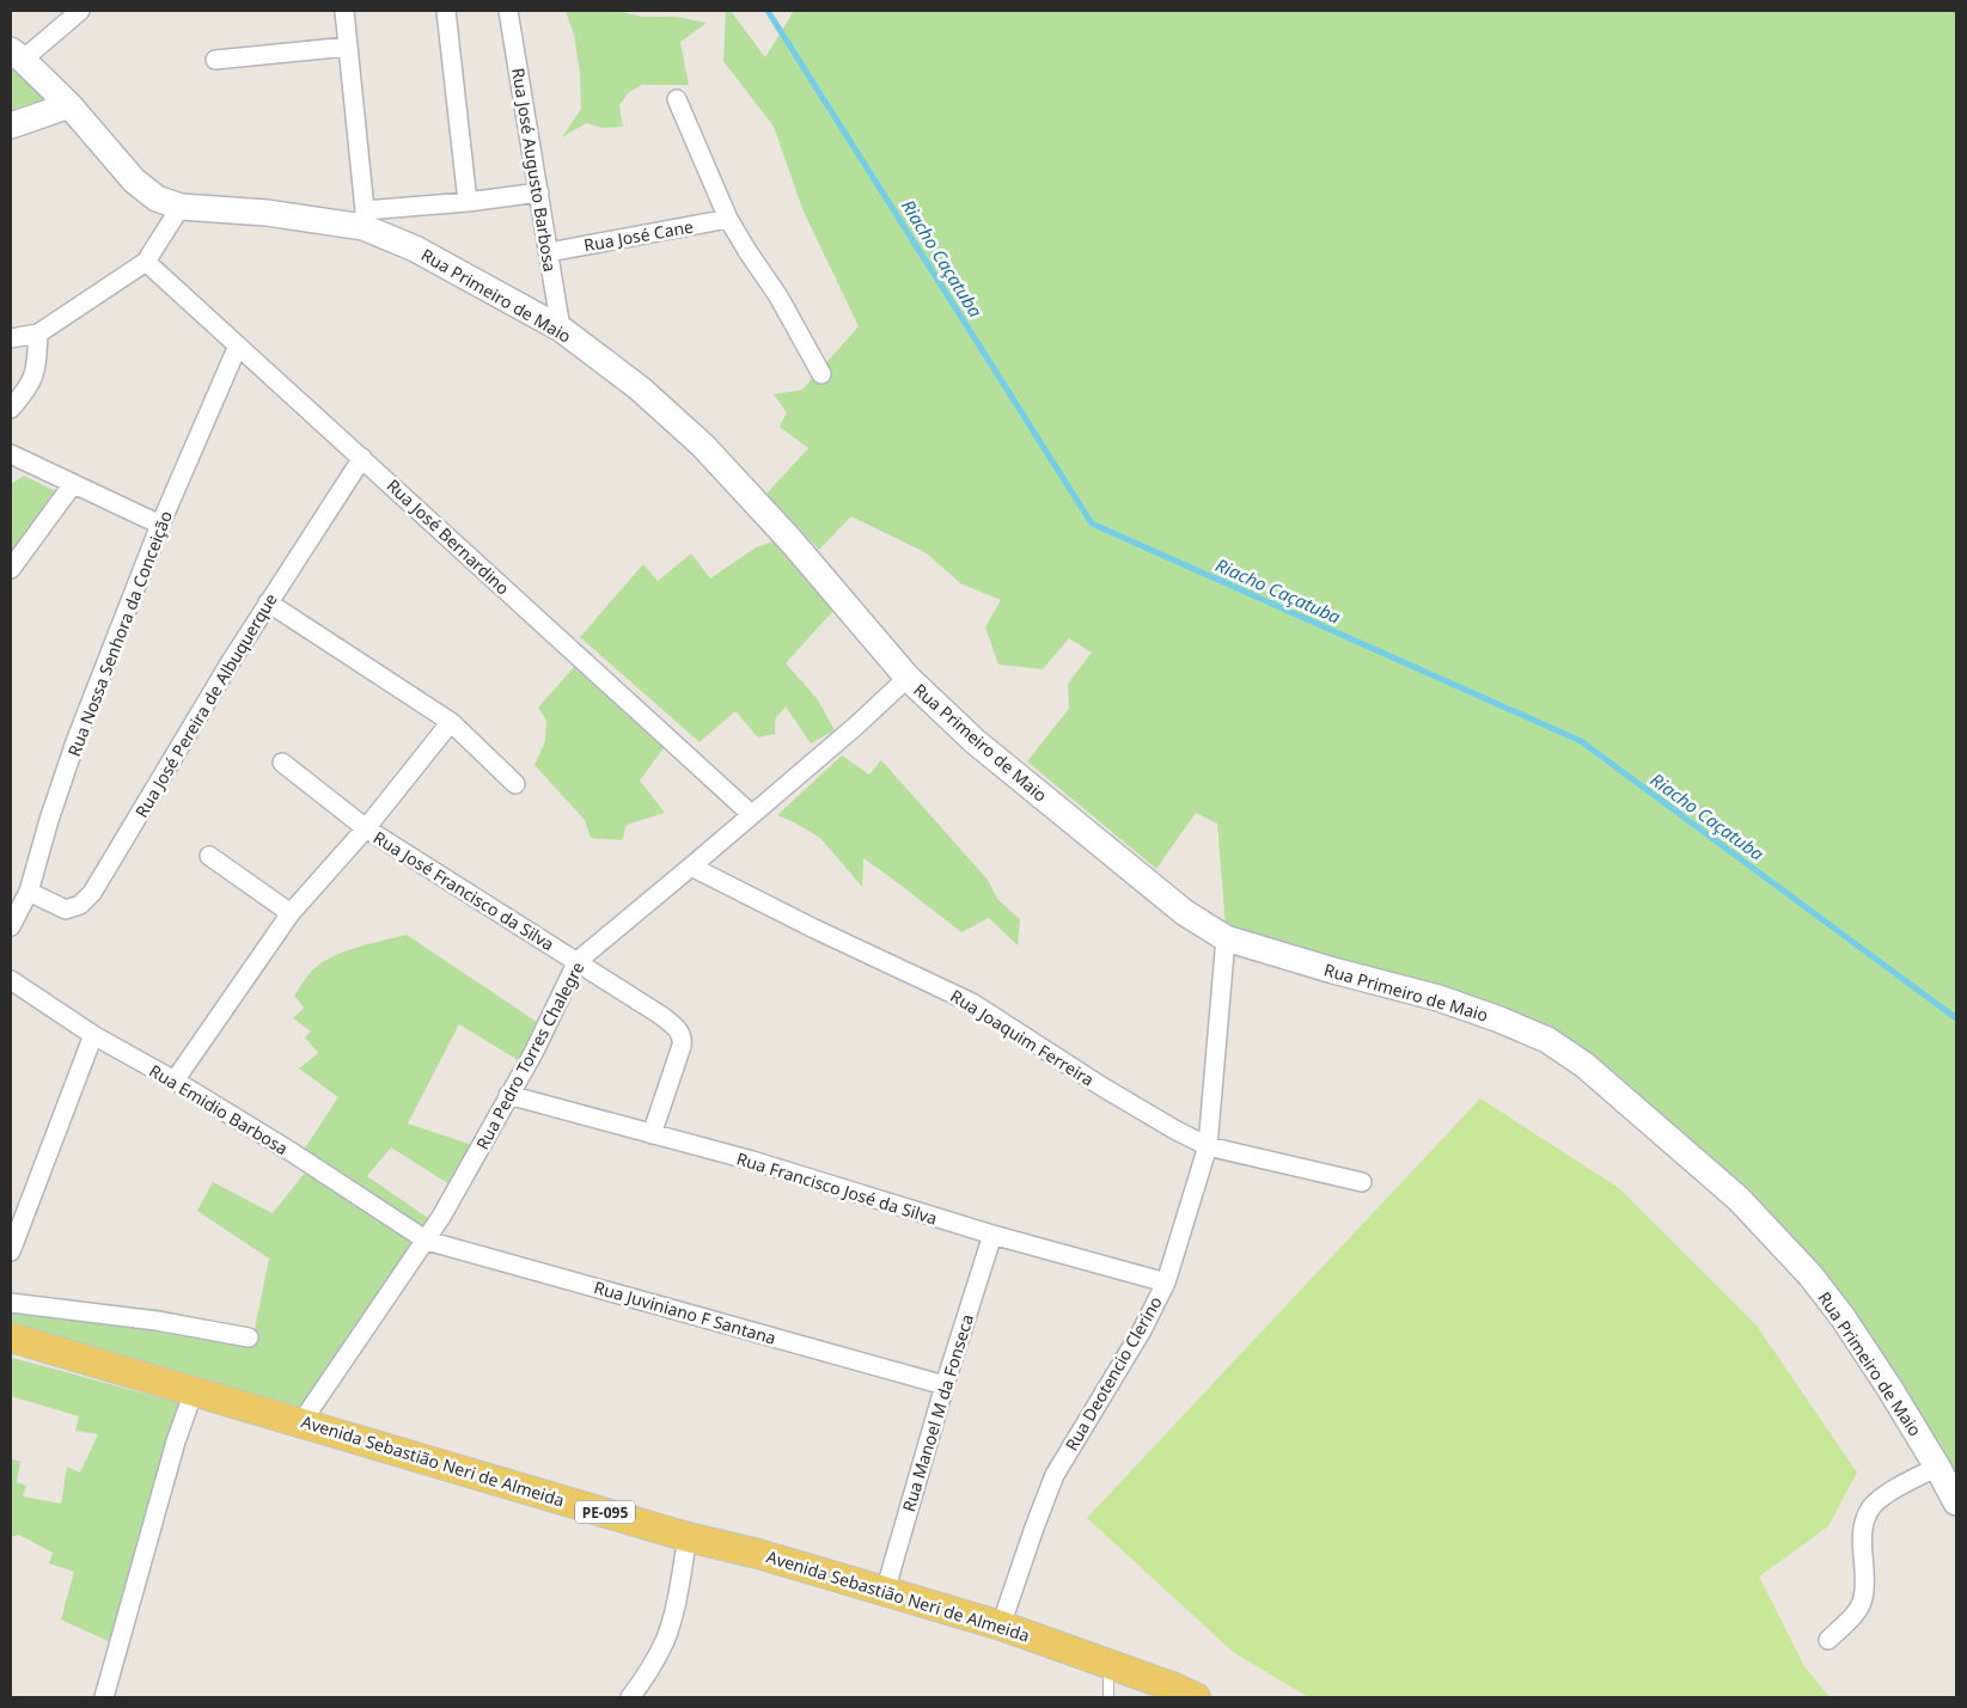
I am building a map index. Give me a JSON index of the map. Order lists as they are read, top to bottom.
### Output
{
  "streets": {
    "main road": ["Avenida Sebastião Neri de Almeida", "PE-095"],
    "street": [
      "Rua José Augusto Barbosa",
      "Rua José Cane",
      "Rua Primeiro de Maio",
      "Rua José Bernardino",
      "Rua Nossa Senhora da Conceição",
      "Rua José Pereira de Albuquerque",
      "Rua José Francisco da Silva",
      "Rua Joaquim Ferreira",
      "Rua Pedro Torres Chalegre",
      "Rua Emidio Barbosa",
      "Rua Francisco José da Silva",
      "Rua Juviniano F Santana",
      "Rua Deotencio Clerino",
      "Rua Manoel M da Fonseca"
    ]
  },
  "crossings": [
    ["Rua José Augusto Barbosa", "Rua José Cane"],
    ["Rua José Augusto Barbosa", "Rua Primeiro de Maio"],
    ["Rua Primeiro de Maio", "Rua Pedro Torres Chalegre"],
    ["Rua Primeiro de Maio", "Rua Deotencio Clerino"],
    ["Rua José Bernardino", "Rua Nossa Senhora da Conceição"],
    ["Rua José Bernardino", "Rua José Pereira de Albuquerque"],
    ["Rua José Bernardino", "Rua Pedro Torres Chalegre"],
    ["Rua Nossa Senhora da Conceição", "Rua José Pereira de Albuquerque"],
    ["Rua José Francisco da Silva", "Rua Pedro Torres Chalegre"],
    ["Rua José Francisco da Silva", "Rua Francisco José da Silva"],
    ["Rua Joaquim Ferreira", "Rua Pedro Torres Chalegre"],
    ["Rua Joaquim Ferreira", "Rua Deotencio Clerino"],
    ["Rua Pedro Torres Chalegre", "Rua Emidio Barbosa"],
    ["Rua Pedro Torres Chalegre", "Rua Francisco José da Silva"],
    ["Rua Pedro Torres Chalegre", "Rua Juviniano F Santana"],
    ["Rua Pedro Torres Chalegre", "Avenida Sebastião Neri de Almeida"],
    ["Rua Emidio Barbosa", "Rua Juviniano F Santana"],
    ["Rua Francisco José da Silva", "Rua Deotencio Clerino"],
    ["Rua Francisco José da Silva", "Rua Manoel M da Fonseca"],
    ["Rua Juviniano F Santana", "Rua Manoel M da Fonseca"],
    ["Rua Deotencio Clerino", "Avenida Sebastião Neri de Almeida"],
    ["Rua Manoel M da Fonseca", "Avenida Sebastião Neri de Almeida"]
  ],
  "water": ["Riacho Caçatuba"]
}
